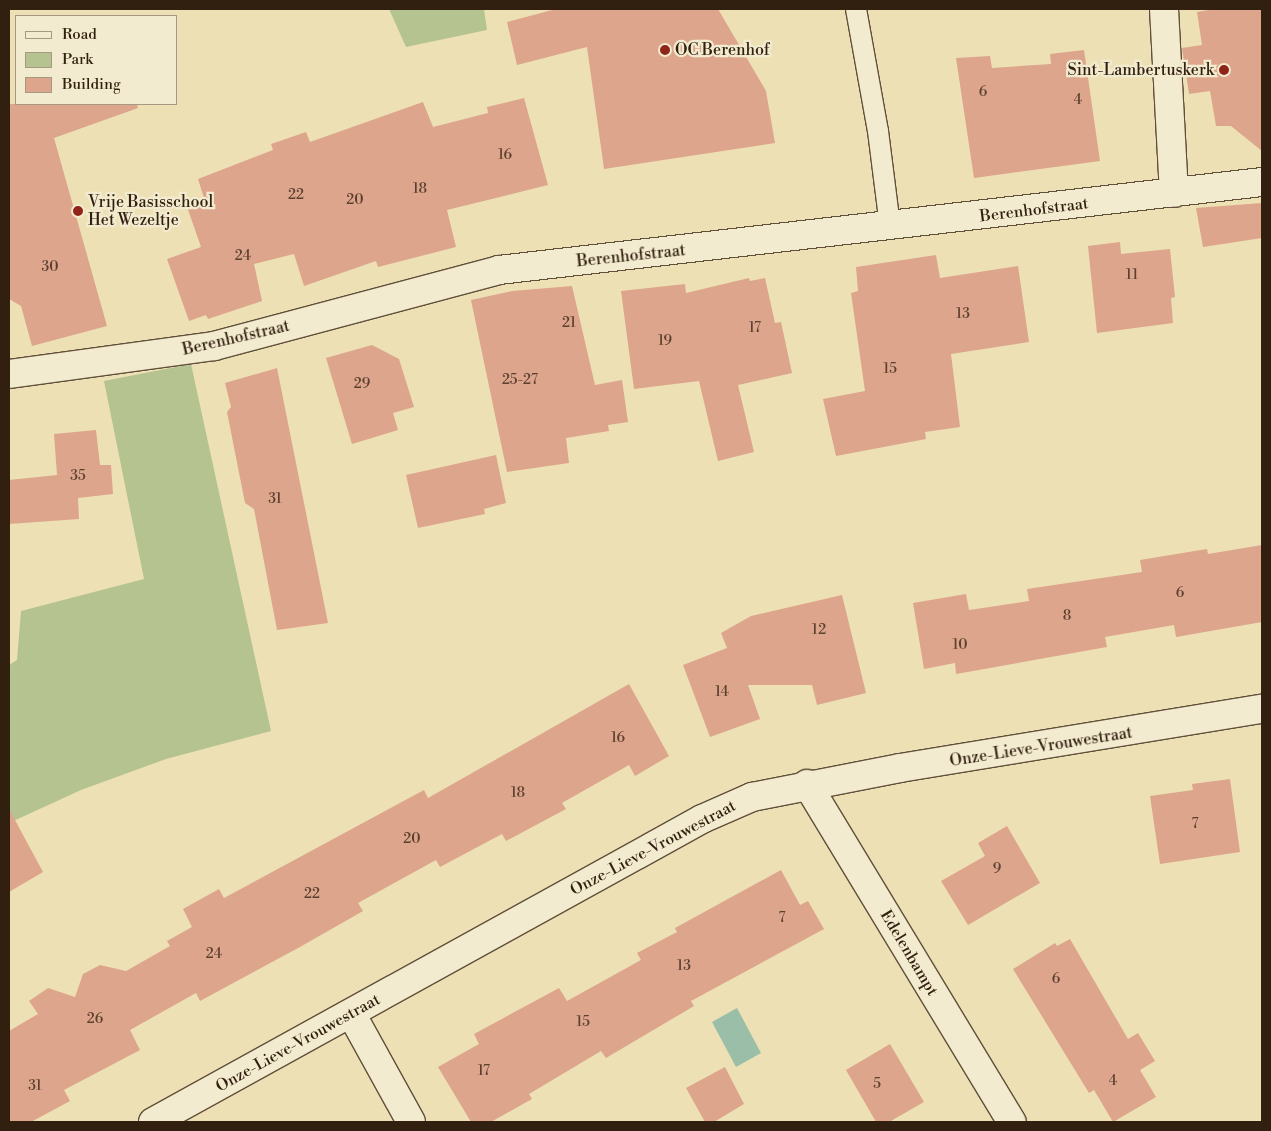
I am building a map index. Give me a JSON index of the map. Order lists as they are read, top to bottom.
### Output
{
  "streets": {
    "street": ["Berenhofstraat", "Onze-Lieve-Vrouwestraat", "Edelenbampt"]
  },
  "crossings": [
    ["Onze-Lieve-Vrouwestraat", "Edelenbampt"]
  ],
  "places": ["OC Berenhof", "Sint-Lambertuskerk", "Vrije Basisschool Het Wezeltje"],
  "house_numbers": [
    "6",
    "4",
    "16",
    "18",
    "22",
    "20",
    "24",
    "30",
    "11",
    "13",
    "21",
    "17",
    "19",
    "15",
    "25-27",
    "29",
    "35",
    "31",
    "6",
    "8",
    "12",
    "10",
    "14",
    "16",
    "18",
    "7",
    "20",
    "9",
    "22",
    "7",
    "24",
    "13",
    "6",
    "26",
    "15",
    "17",
    "4",
    "5",
    "31"
  ],
  "legend": ["Road", "Park", "Building"]
}
